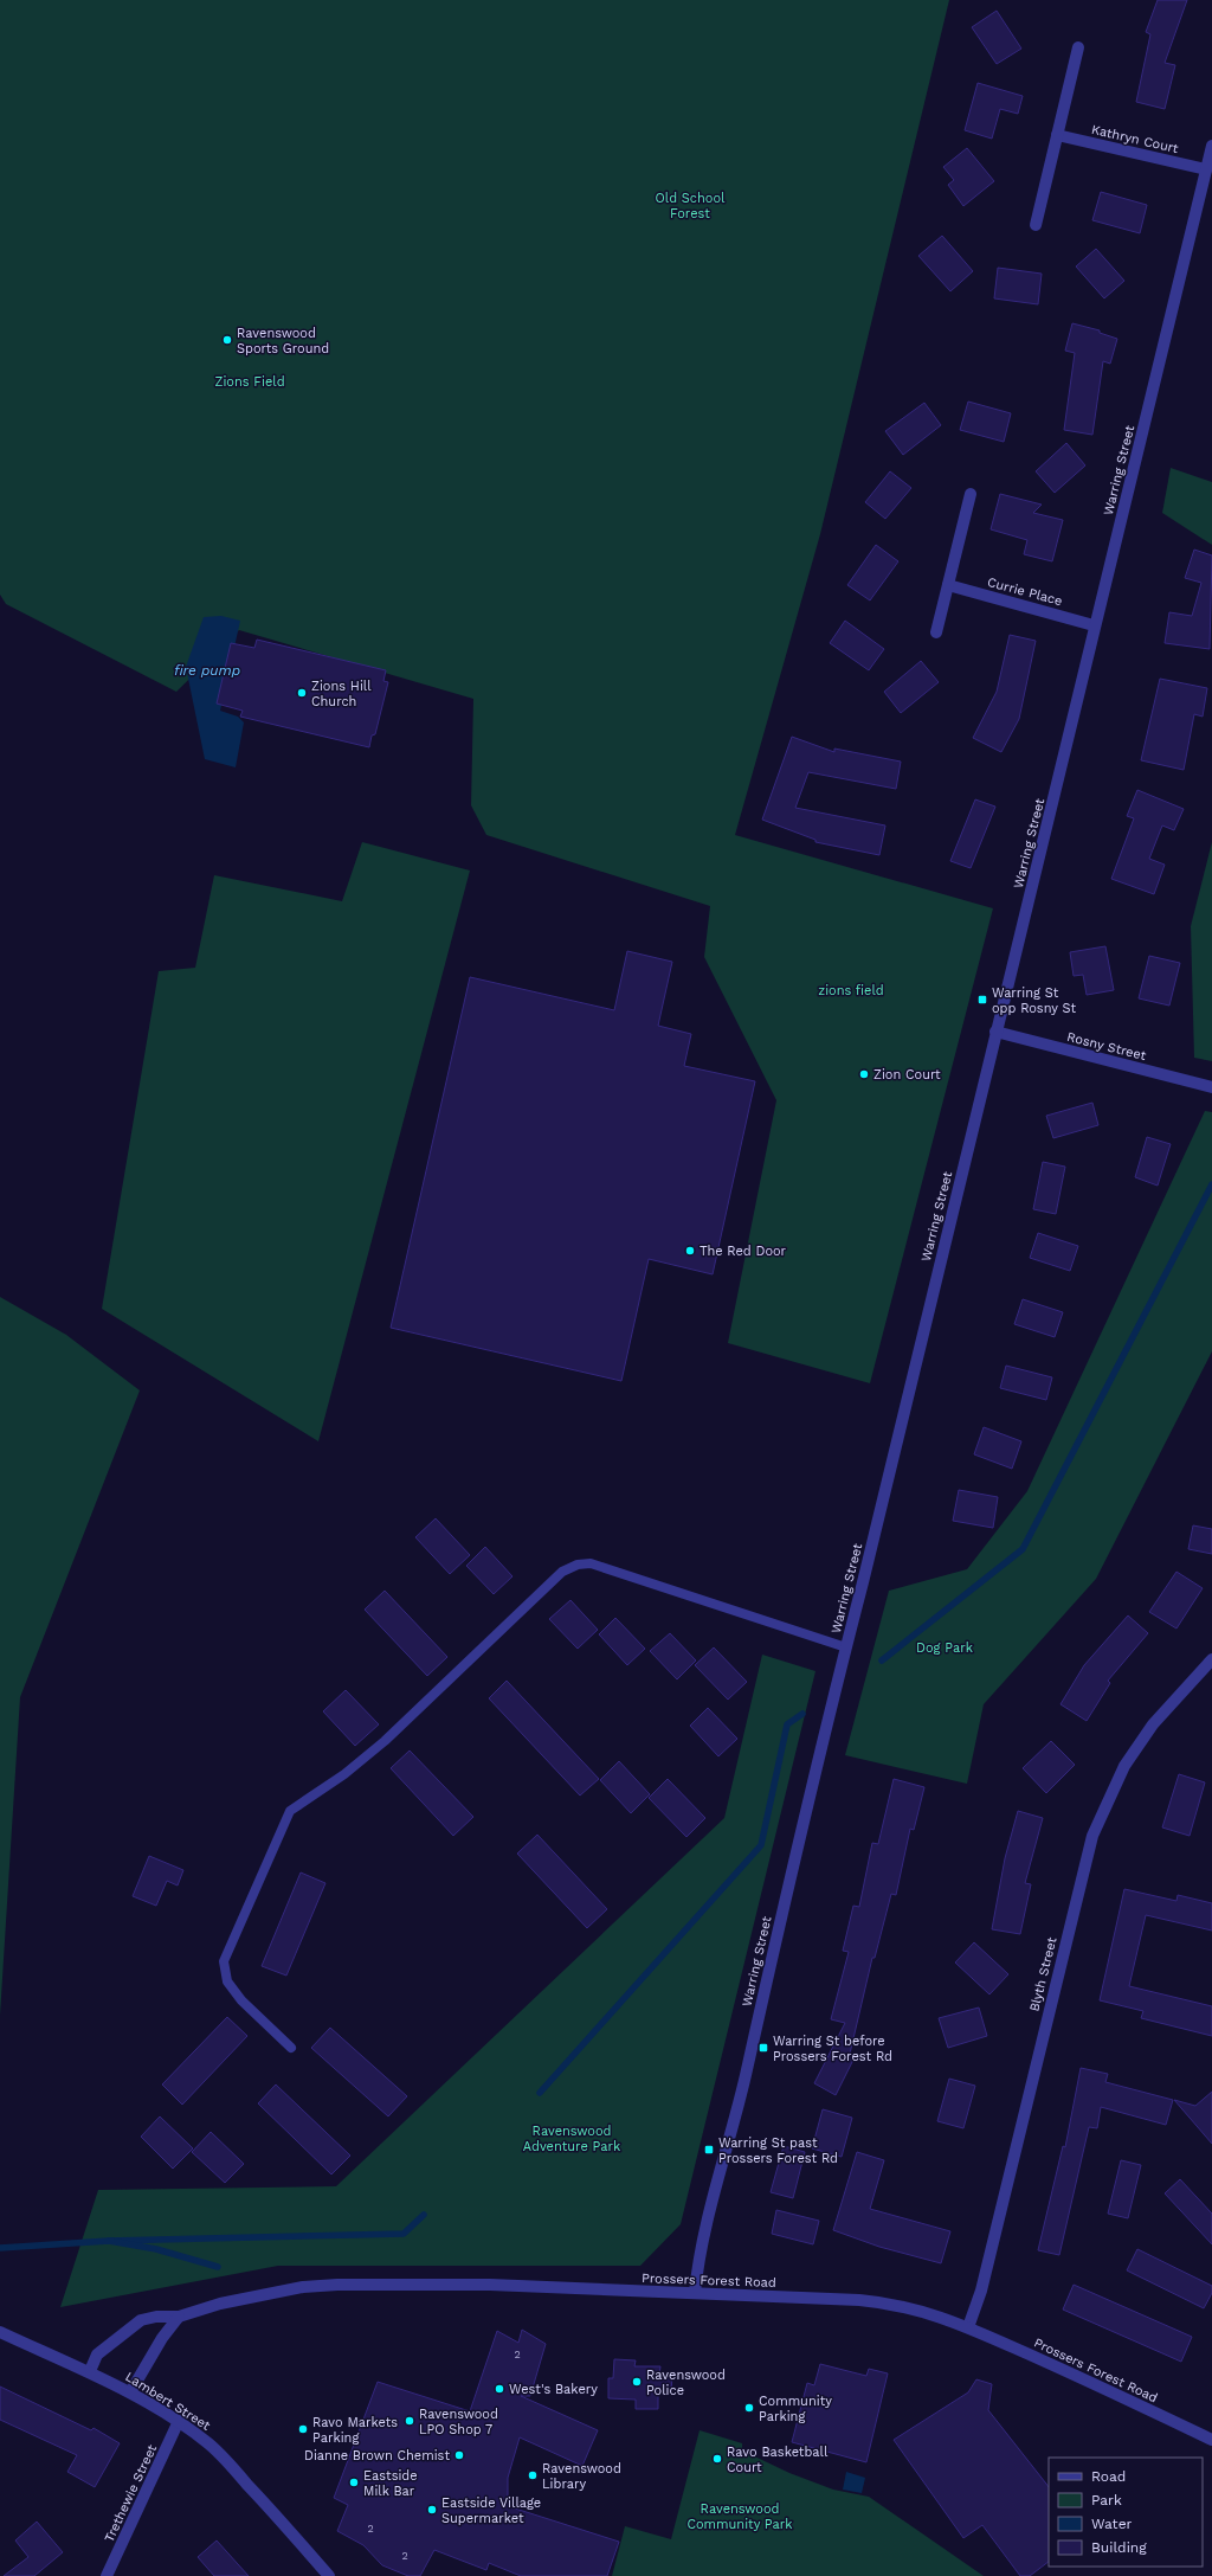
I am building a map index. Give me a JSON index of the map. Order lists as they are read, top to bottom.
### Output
{
  "streets": {
    "street": [
      "Kathryn Court",
      "Warring Street",
      "Currie Place",
      "Rosny Street",
      "Blyth Street",
      "Prossers Forest Road",
      "Lambert Street",
      "Trethewie Street"
    ]
  },
  "crossings": [
    ["Kathryn Court", "Warring Street"],
    ["Warring Street", "Currie Place"],
    ["Warring Street", "Rosny Street"],
    ["Warring Street", "Prossers Forest Road"],
    ["Blyth Street", "Prossers Forest Road"],
    ["Prossers Forest Road", "Lambert Street"],
    ["Lambert Street", "Trethewie Street"]
  ],
  "water": ["fire pump"],
  "parks": [
    "Old School Forest",
    "Zions Field",
    "zions field",
    "Dog Park",
    "Ravenswood Adventure Park",
    "Ravenswood Community Park"
  ],
  "places": {
    "other": [
      "Ravenswood Sports Ground",
      "Zions Hill Church",
      "Zion Court",
      "The Red Door",
      "Ravenswood Police",
      "West's Bakery",
      "Community Parking",
      "Ravenswood LPO Shop 7",
      "Ravo Markets Parking",
      "Dianne Brown Chemist",
      "Ravo Basketball Court",
      "Ravenswood Library",
      "Eastside Milk Bar",
      "Eastside Village Supermarket"
    ],
    "transit": ["Warring St opp Rosny St", "Warring St before Prossers Forest Rd", "Warring St past Prossers Forest Rd"]
  },
  "house_numbers": ["2", "2", "2"],
  "legend": [
    "Road",
    "Park",
    "Water",
    "Building"
  ]
}
